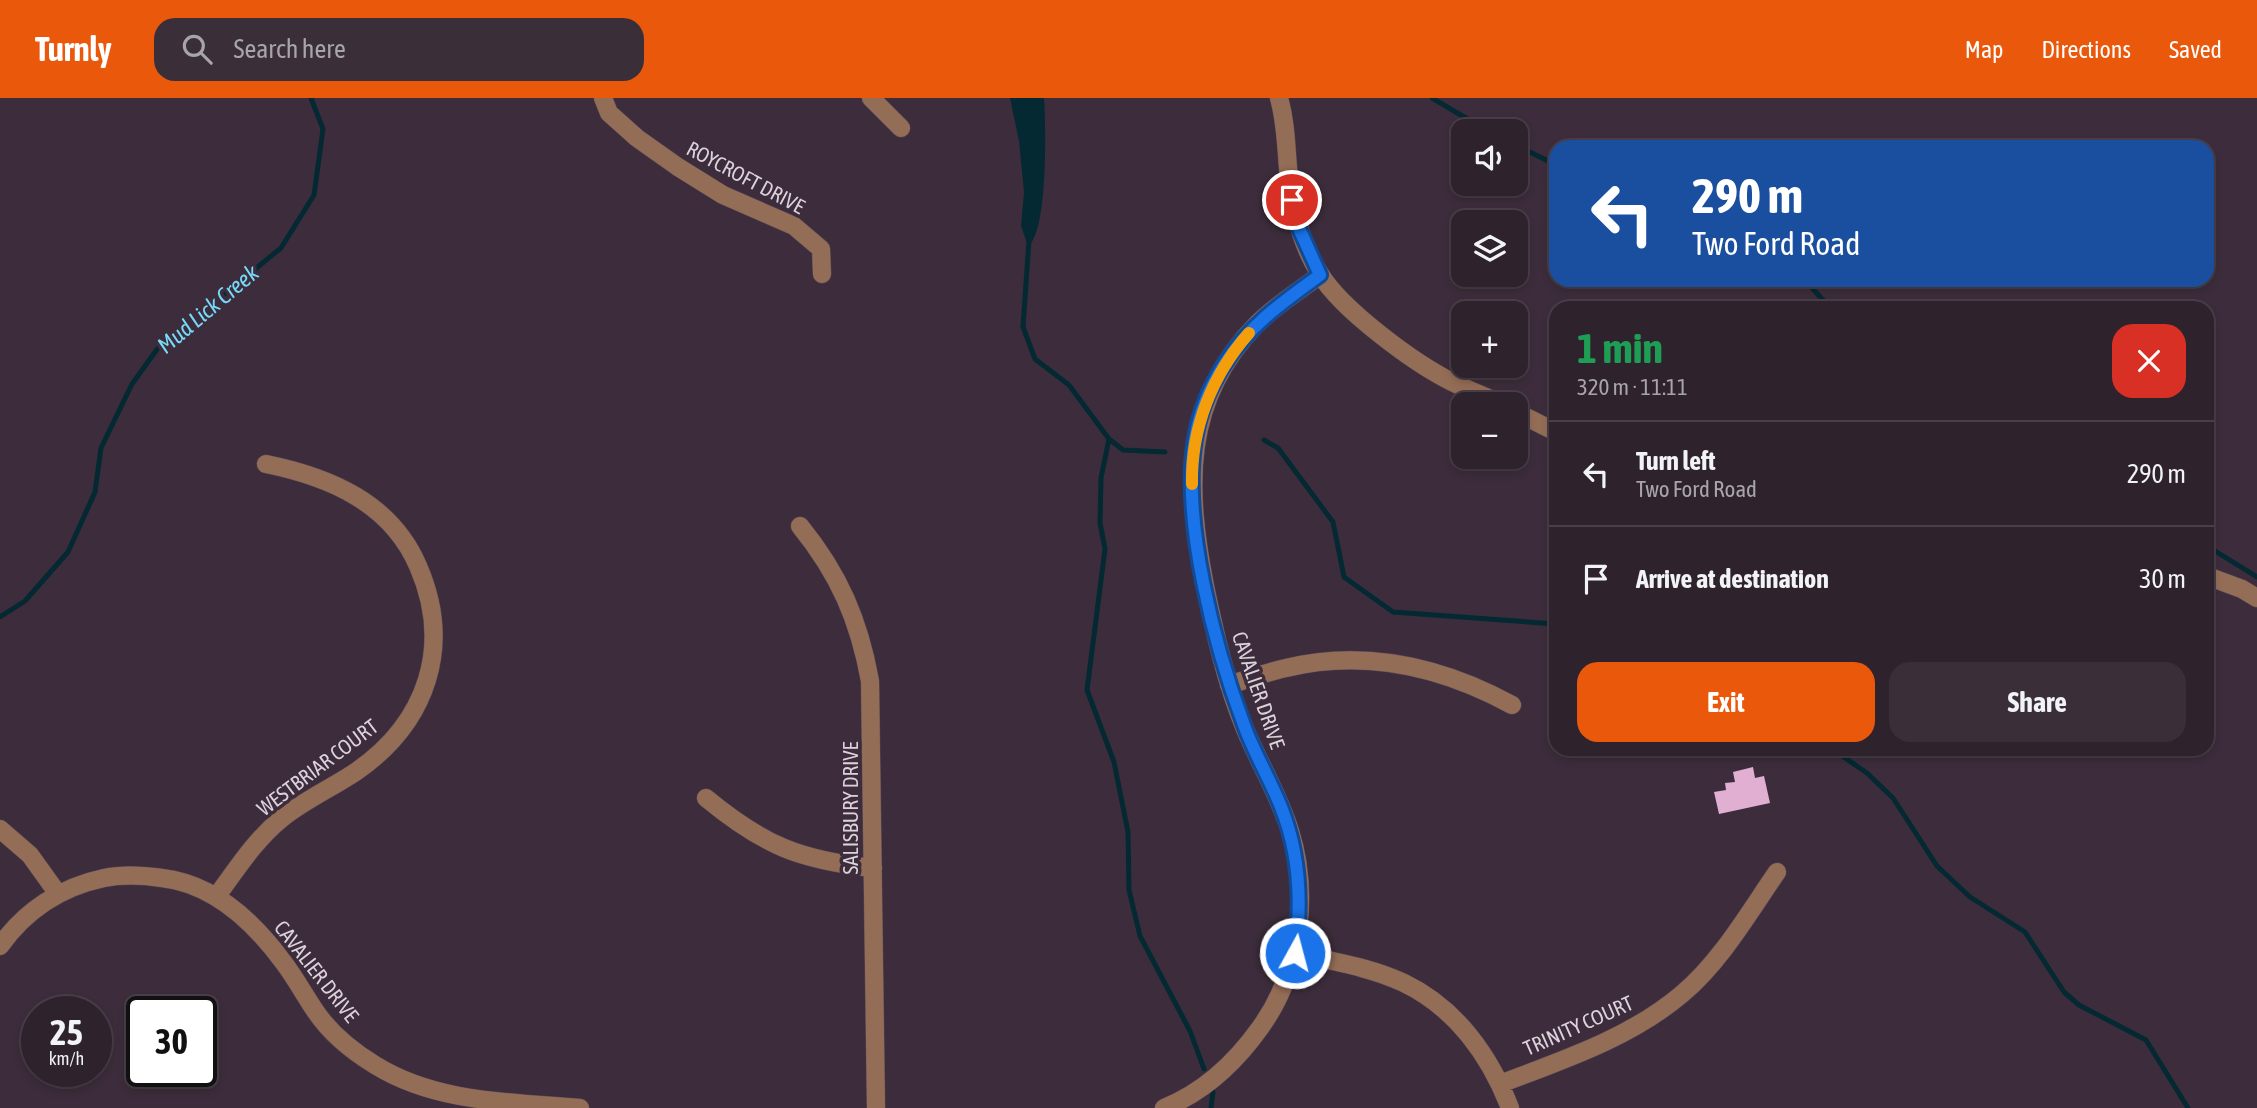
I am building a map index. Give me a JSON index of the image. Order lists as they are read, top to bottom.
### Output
{
  "streets": {
    "street": [
      "ROYCROFT DRIVE",
      "CAVALIER DRIVE",
      "WESTBRIAR COURT",
      "SALISBURY DRIVE",
      "TRINITY COURT"
    ]
  },
  "crossings": [
    ["CAVALIER DRIVE", "WESTBRIAR COURT"]
  ],
  "water": ["Mud Lick Creek"],
  "page": {
    "header": "Turnly",
    "search": "Search here",
    "nav": ["Map", "Directions", "Saved"],
    "map_buttons": ["+", "−"],
    "turn": ["290 m", "Two Ford Road"],
    "heading": ["1 min", "320 m · 11:11"],
    "list": [
      {
        "name": "Turn left",
        "note": "Two Ford Road",
        "value": "290 m"
      },
      {
        "name": "Arrive at destination",
        "value": "30 m"
      }
    ],
    "buttons": ["Exit", "Share"],
    "speed": "25 km/h",
    "limit": "30"
  }
}
